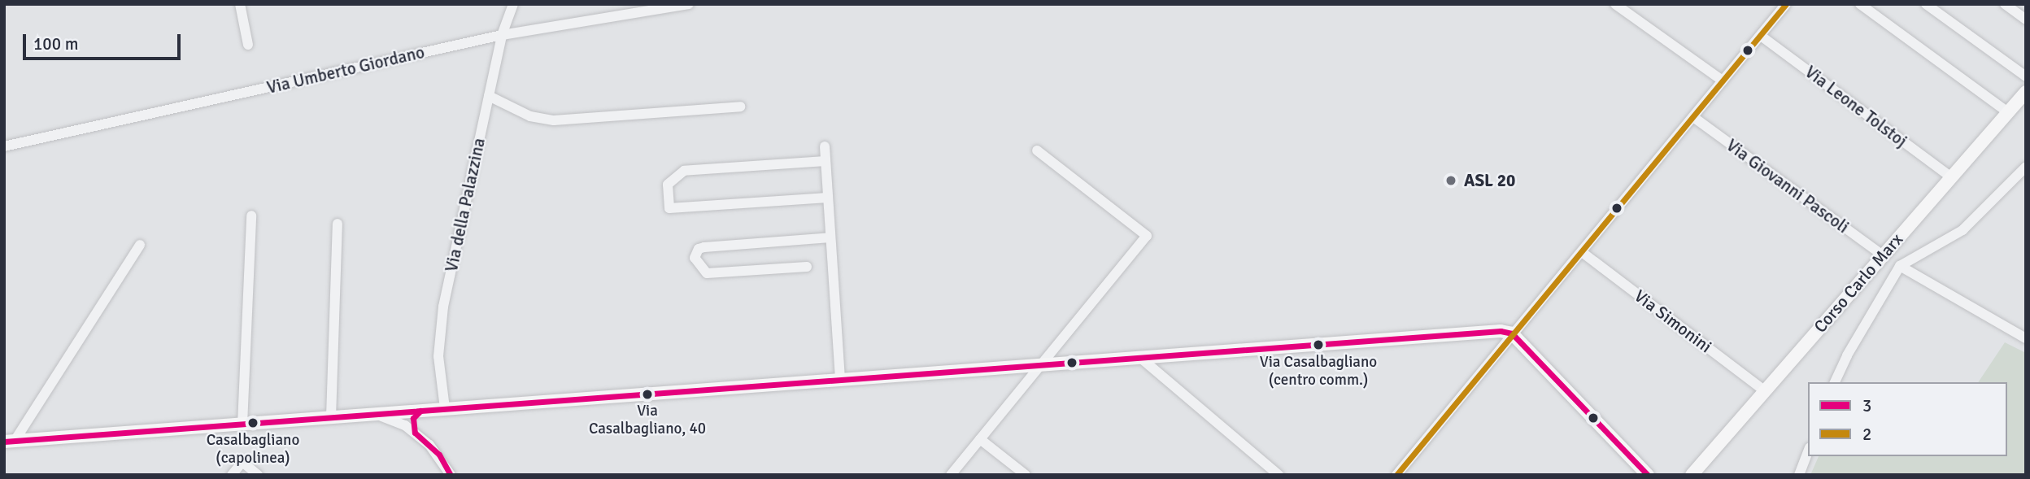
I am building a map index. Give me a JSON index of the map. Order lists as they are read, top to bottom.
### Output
{
  "streets": {
    "main road": ["Corso Carlo Marx"],
    "street": [
      "Via Umberto Giordano",
      "Via Leone Tolstoj",
      "Via Giovanni Pascoli",
      "Via della Palazzina",
      "Via Simonini"
    ]
  },
  "crossings": [
    ["Via Umberto Giordano", "Via della Palazzina"],
    ["Via Leone Tolstoj", "Corso Carlo Marx"],
    ["Via Giovanni Pascoli", "Corso Carlo Marx"],
    ["Corso Carlo Marx", "Via Simonini"]
  ],
  "places": [
    "ASL 20",
    "Via Casalbagliano (centro comm.)",
    "Via Casalbagliano, 40",
    "Casalbagliano (capolinea)"
  ],
  "lines": ["transit line 2", "transit line 3"],
  "legend": ["3", "2"],
  "scale_bar": "100 m"
}
